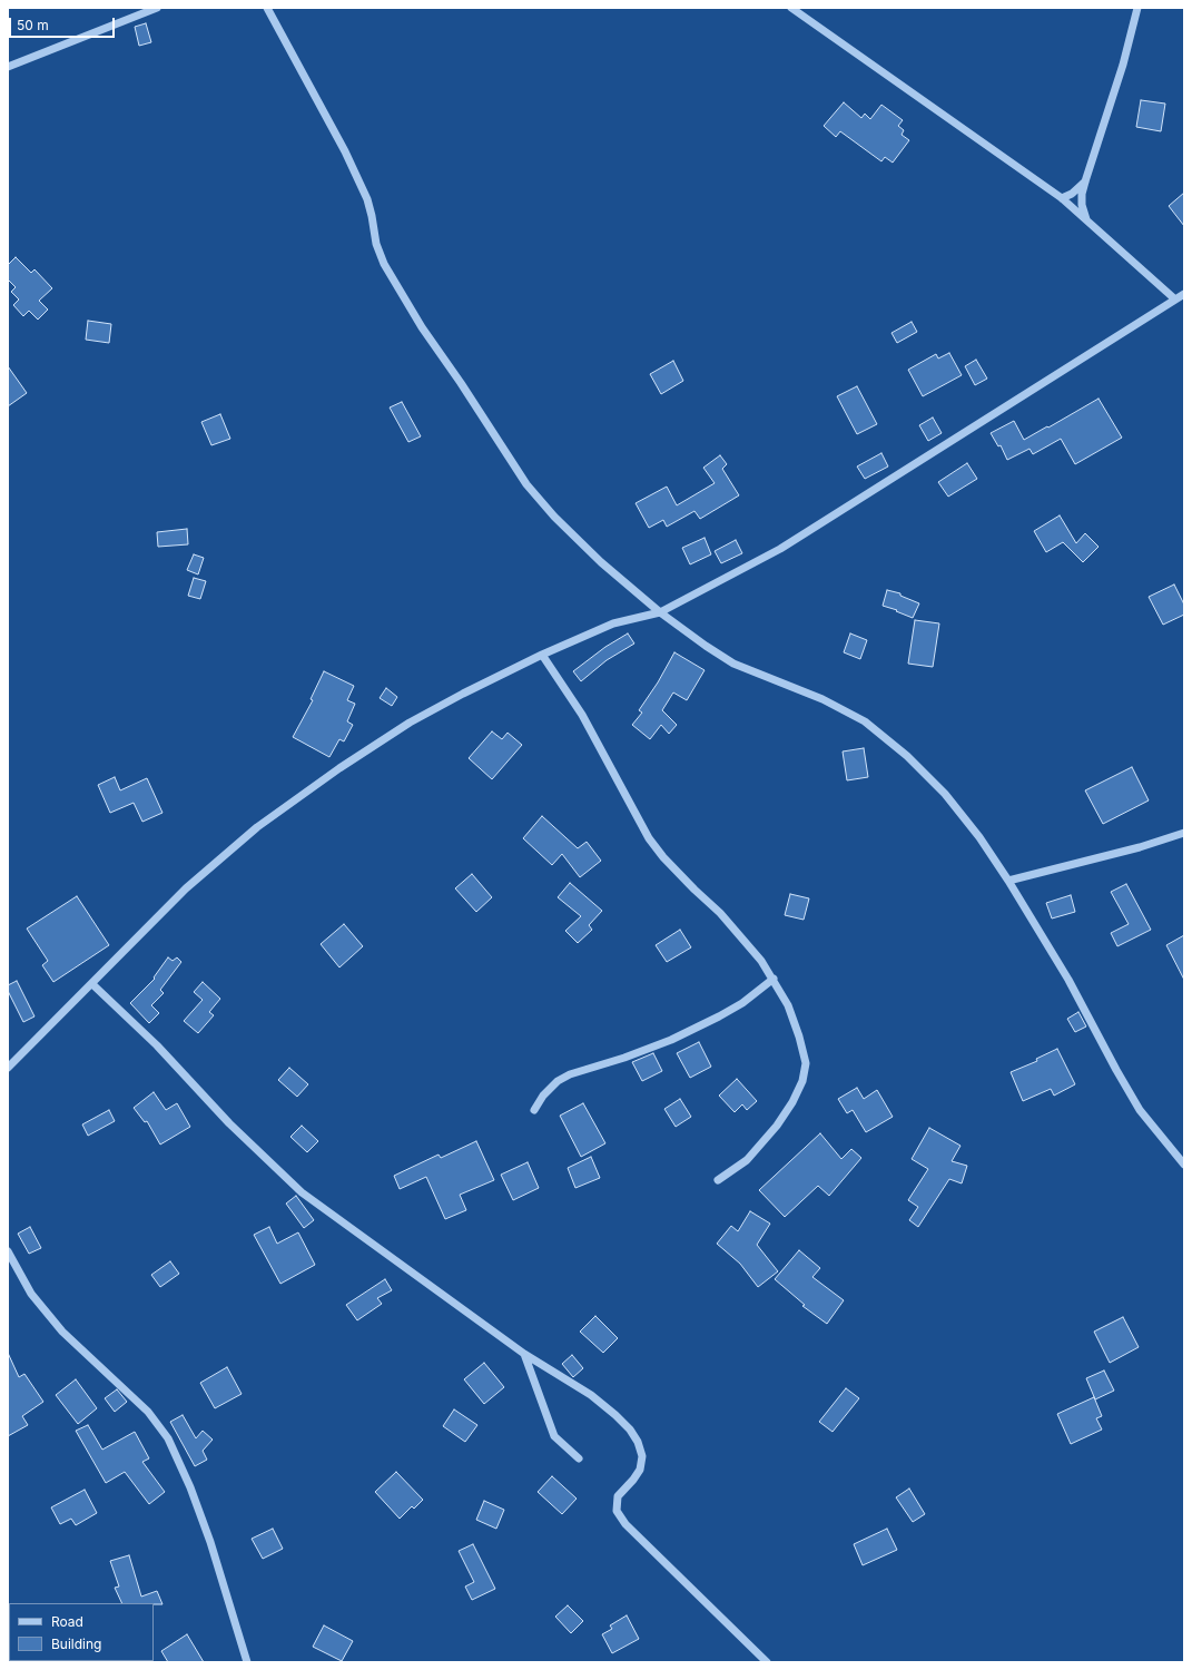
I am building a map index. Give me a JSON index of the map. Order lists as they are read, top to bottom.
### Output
{
  "legend": ["Road", "Building"],
  "scale_bar": "50 m"
}
